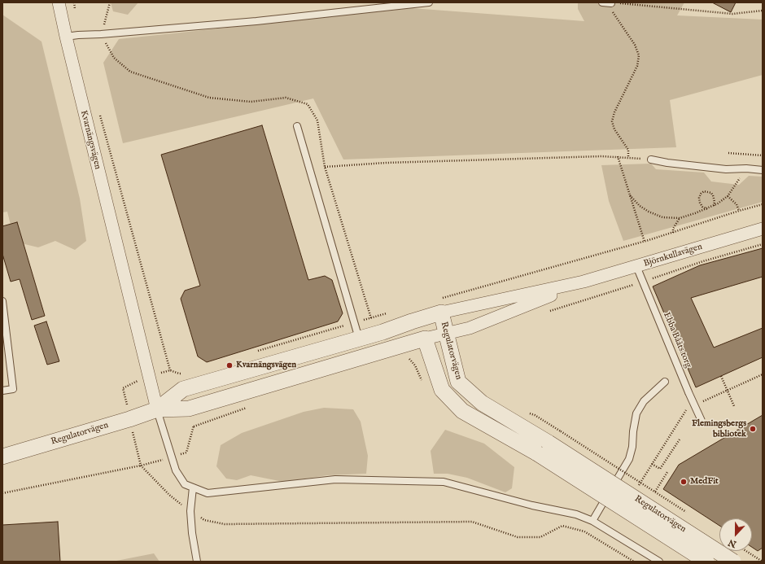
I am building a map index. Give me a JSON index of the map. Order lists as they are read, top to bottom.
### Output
{
  "streets": {
    "street": ["Kvarnängsvägen", "Björnkullavägen", "Regulatorvägen"],
    "lane": ["Ebba Bååts torg"]
  },
  "crossings": [
    ["Kvarnängsvägen", "Regulatorvägen"],
    ["Björnkullavägen", "Ebba Bååts torg"],
    ["Björnkullavägen", "Regulatorvägen"]
  ],
  "places": ["Kvarnängsvägen", "Flemingsbergs bibliotek", "MedFit"],
  "north": "bottom"
}
